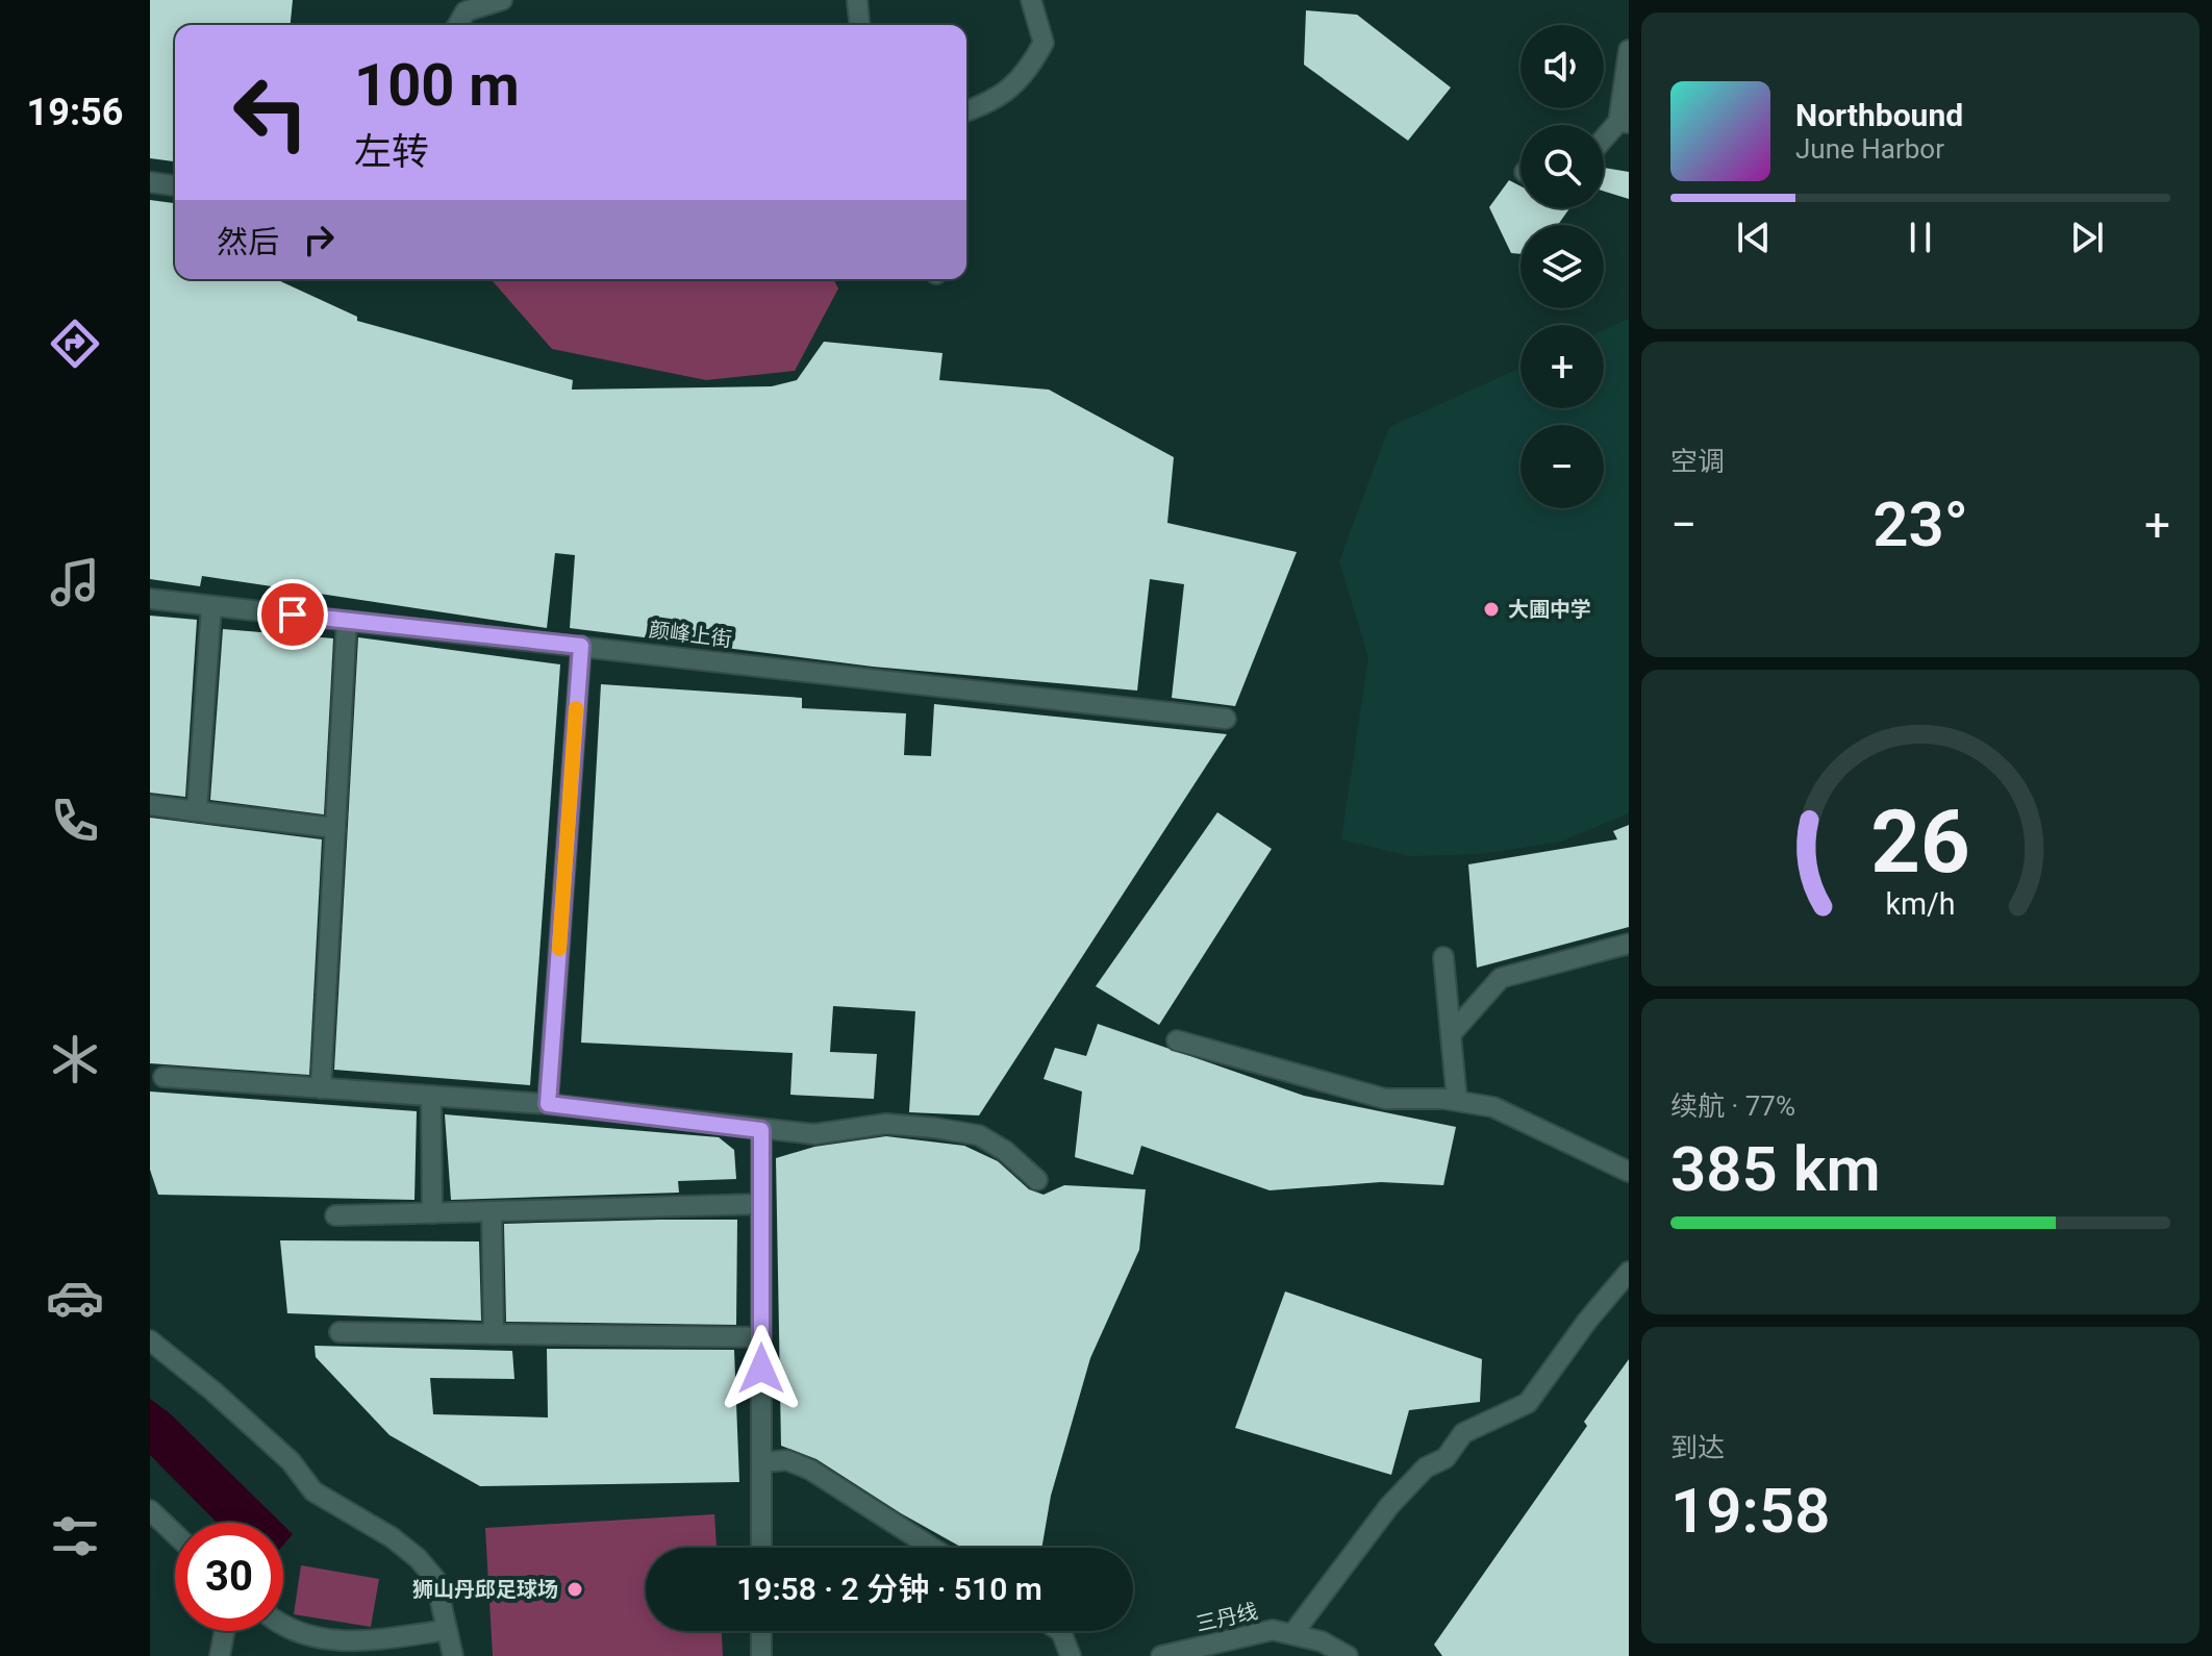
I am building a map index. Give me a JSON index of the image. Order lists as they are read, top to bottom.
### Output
{
  "streets": {
    "street": ["颜峰上街", "三丹线"]
  },
  "places": ["大圃中学", "狮山丹邱足球场"],
  "page": {
    "tabs": "19:56",
    "map_buttons": ["+", "−"],
    "turn": ["100 m", "左转"],
    "song": ["Northbound", "June Harbor"],
    "then": "然后",
    "tile": [
      "空调",
      ["续航 · 77%", "385 km"],
      ["到达", "19:58"]
    ],
    "heat": ["−", "23°", "+"],
    "limit": "30",
    "trip": "19:58 · 2 分钟 · 510 m",
    "gauge": ["26", "km/h"]
  }
}
